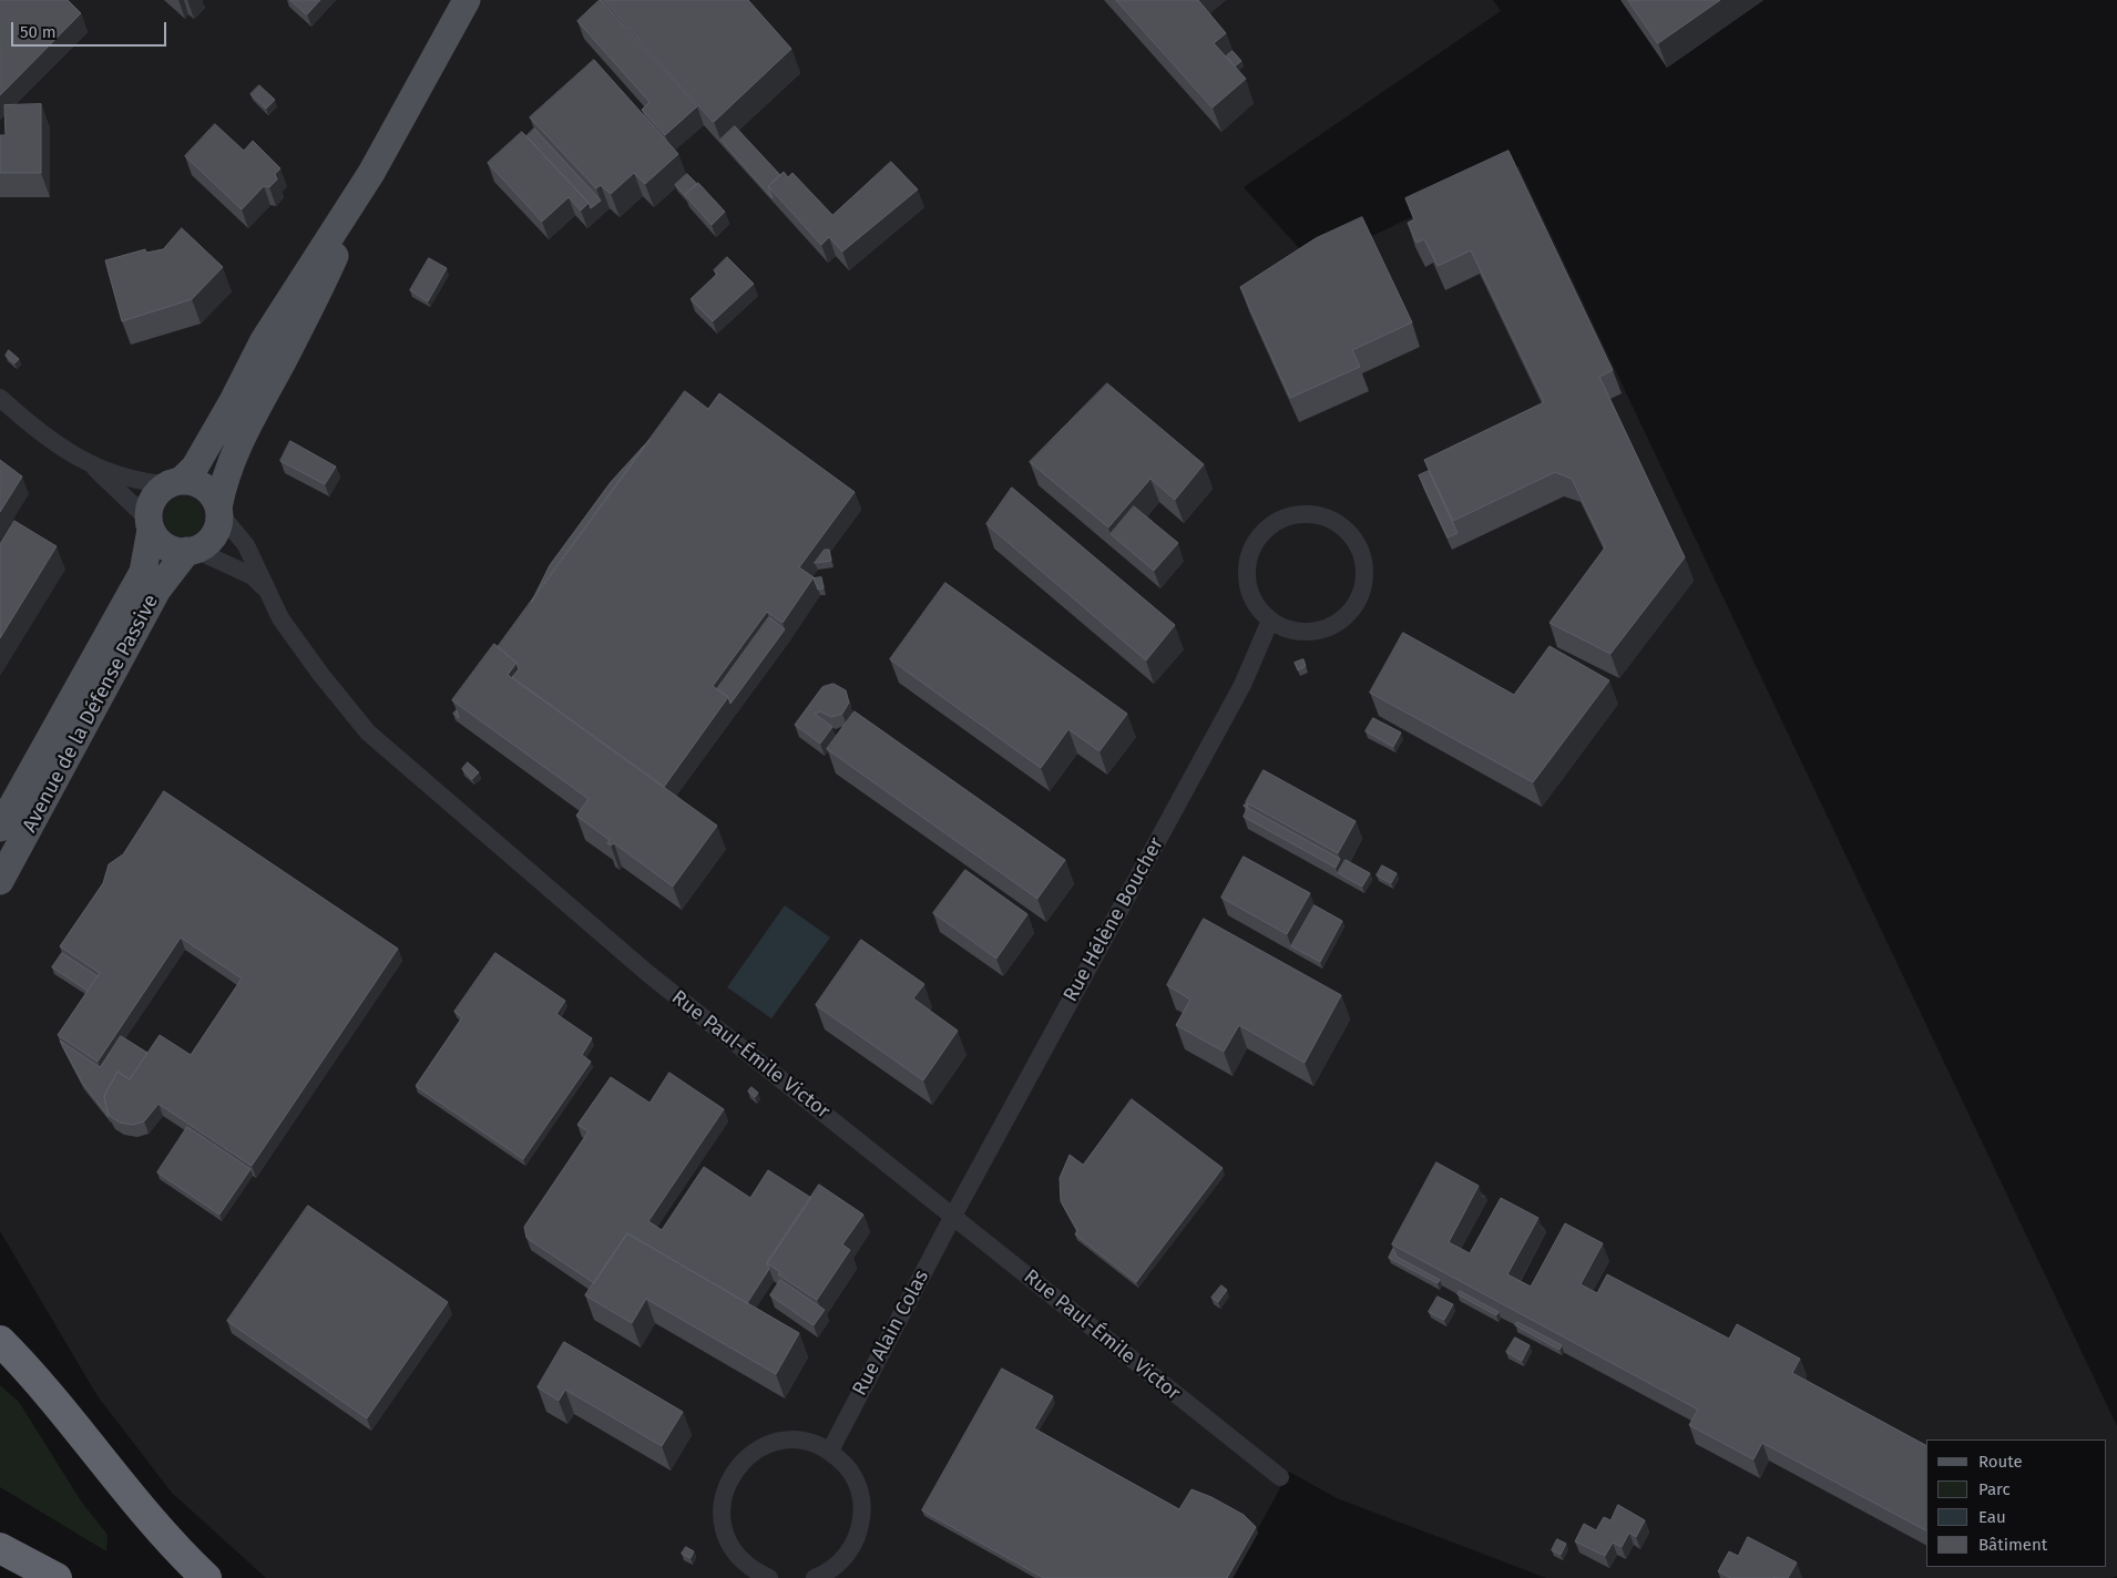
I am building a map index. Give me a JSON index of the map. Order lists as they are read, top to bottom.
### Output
{
  "streets": {
    "main road": ["Avenue de la Défense Passive"],
    "street": ["Rue Hélène Boucher", "Rue Paul-Émile Victor", "Rue Alain Colas"]
  },
  "crossings": [
    ["Avenue de la Défense Passive", "Rue Paul-Émile Victor"],
    ["Rue Hélène Boucher", "Rue Paul-Émile Victor"],
    ["Rue Hélène Boucher", "Rue Alain Colas"],
    ["Rue Paul-Émile Victor", "Rue Alain Colas"]
  ],
  "legend": [
    "Route",
    "Parc",
    "Eau",
    "Bâtiment"
  ],
  "scale_bar": "50 m"
}
